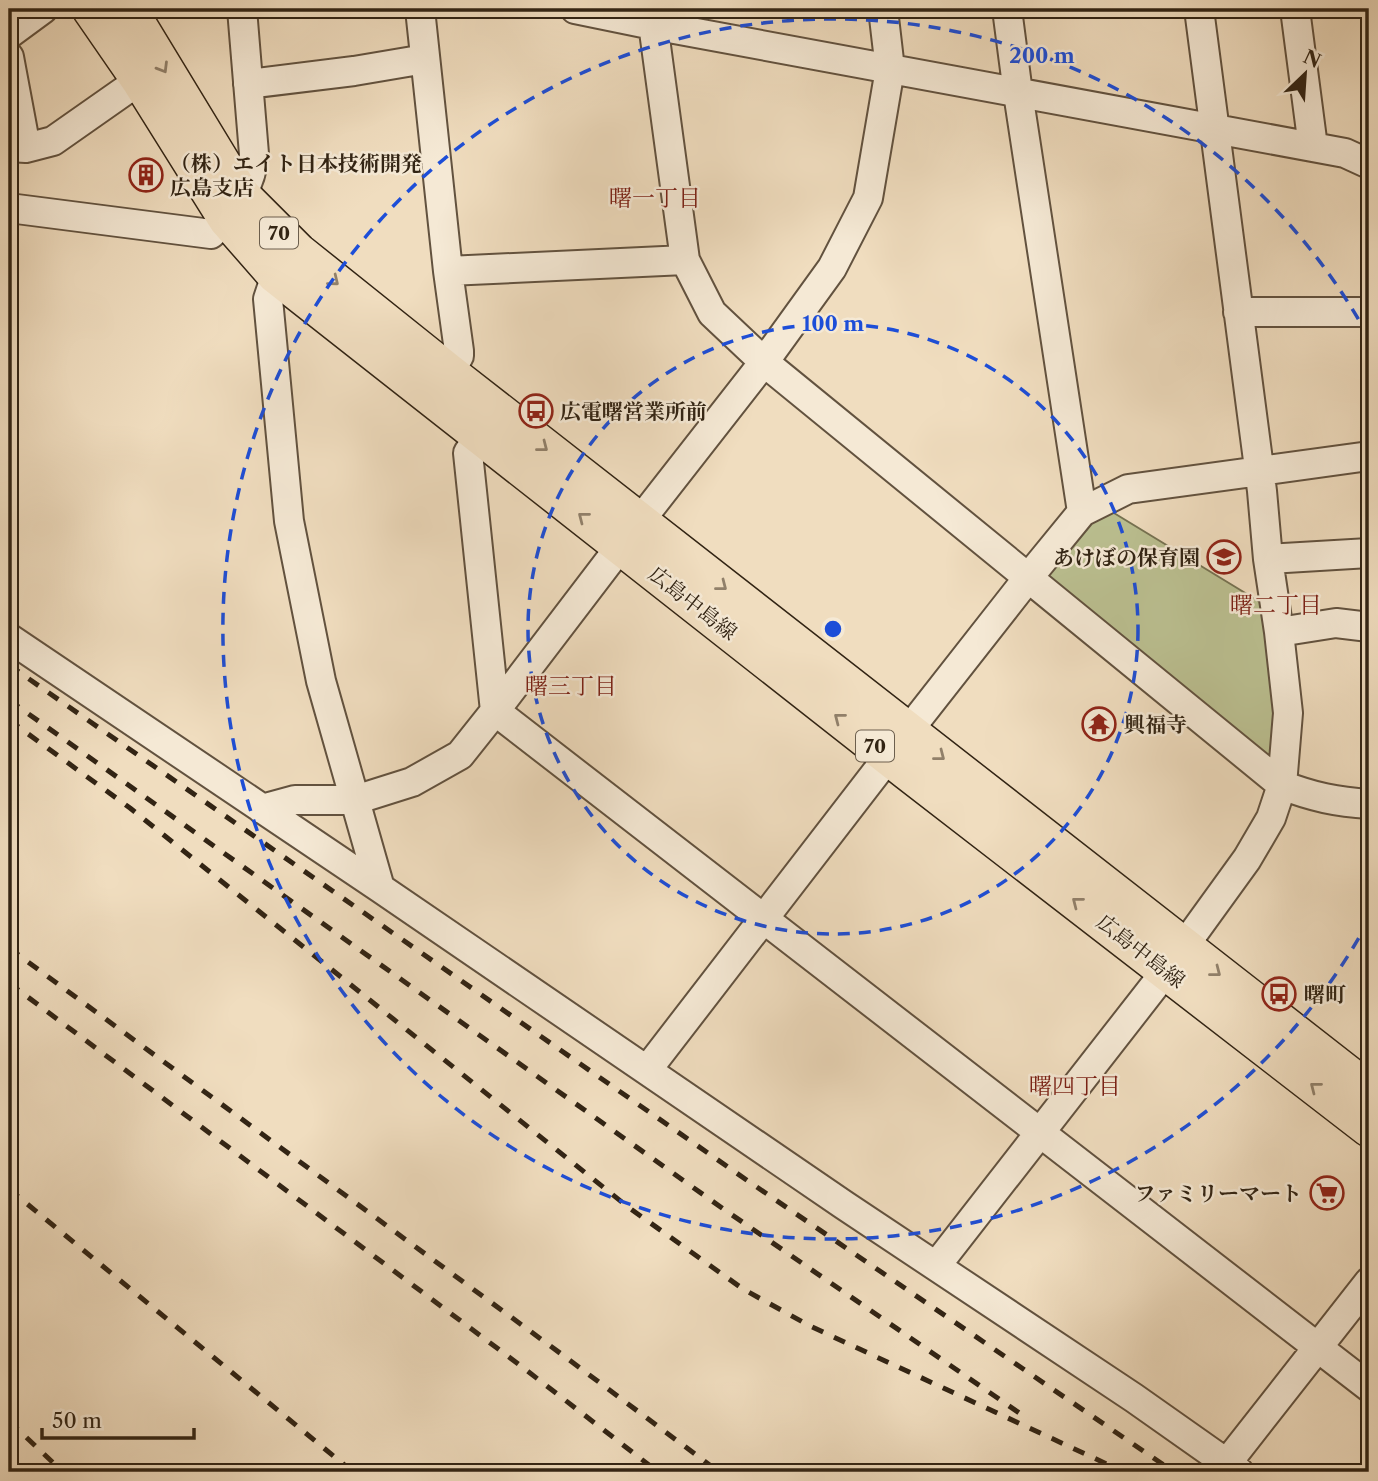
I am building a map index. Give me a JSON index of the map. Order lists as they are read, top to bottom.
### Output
{
  "streets": {
    "main road": ["70", "広島中島線"]
  },
  "districts": [
    "曙一丁目",
    "曙二丁目",
    "曙三丁目",
    "曙四丁目"
  ],
  "places": {
    "building": ["（株）エイト日本技術開発 広島支店"],
    "bus stop": ["広電曙営業所前", "曙町"],
    "school or university": ["あけぼの保育園"],
    "temple": ["興福寺"],
    "supermarket": ["ファミリーマート"]
  },
  "scale_bar": "50 m",
  "north": "top right",
  "rings": ["200 m", "100 m"]
}
